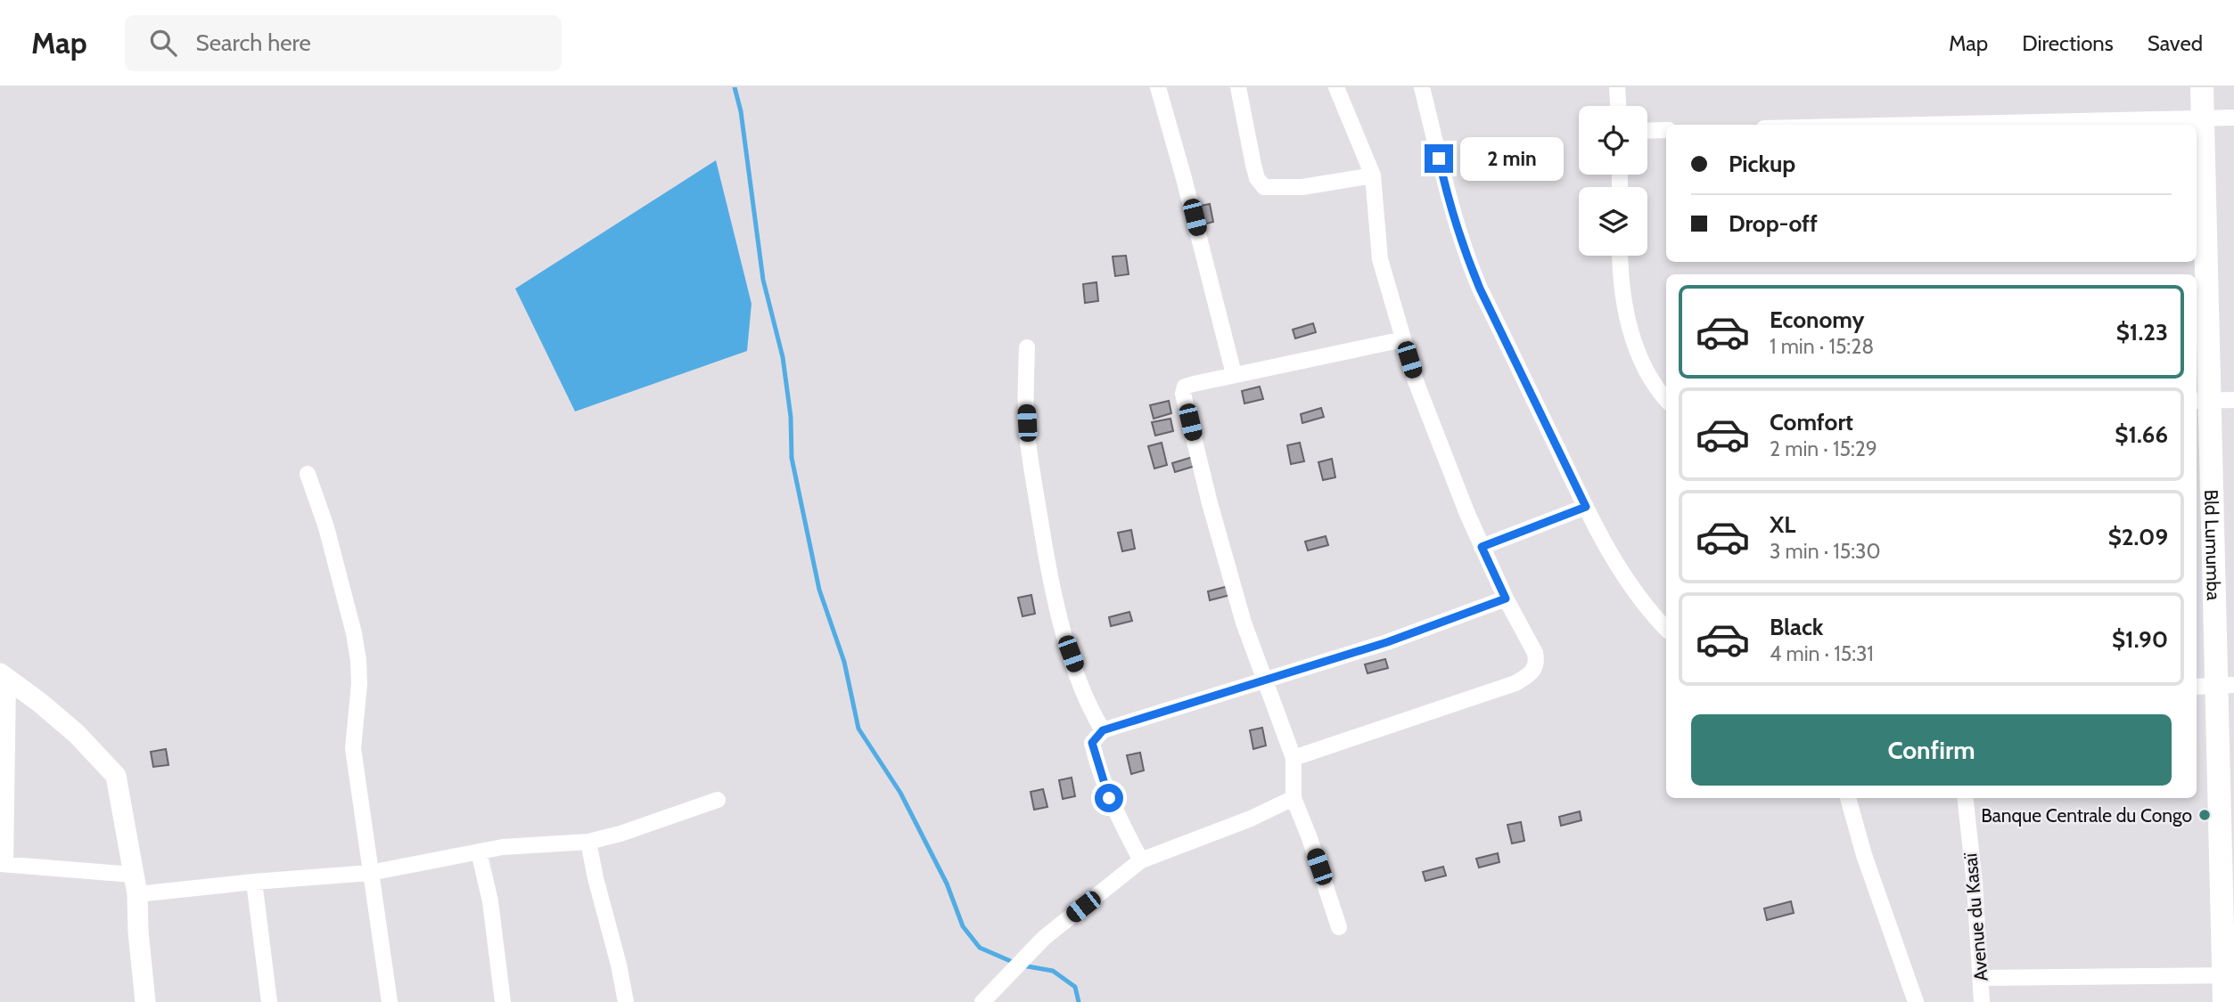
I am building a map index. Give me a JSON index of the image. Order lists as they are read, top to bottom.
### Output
{
  "streets": {
    "main road": ["Bld Lumumba"],
    "street": ["Avenue du Kasaï"]
  },
  "places": ["Banque Centrale du Congo"],
  "page": {
    "header": "Map",
    "search": "Search here",
    "nav": ["Map", "Directions", "Saved"],
    "banner": ["Pickup", "Drop-off"],
    "bubble": "2 min",
    "list": [
      {
        "name": "Economy",
        "note": "1 min · 15:28",
        "value": "$1.23"
      },
      {
        "name": "Comfort",
        "note": "2 min · 15:29",
        "value": "$1.66"
      },
      {
        "name": "XL",
        "note": "3 min · 15:30",
        "value": "$2.09"
      },
      {
        "name": "Black",
        "note": "4 min · 15:31",
        "value": "$1.90"
      }
    ],
    "buttons": "Confirm"
  }
}
